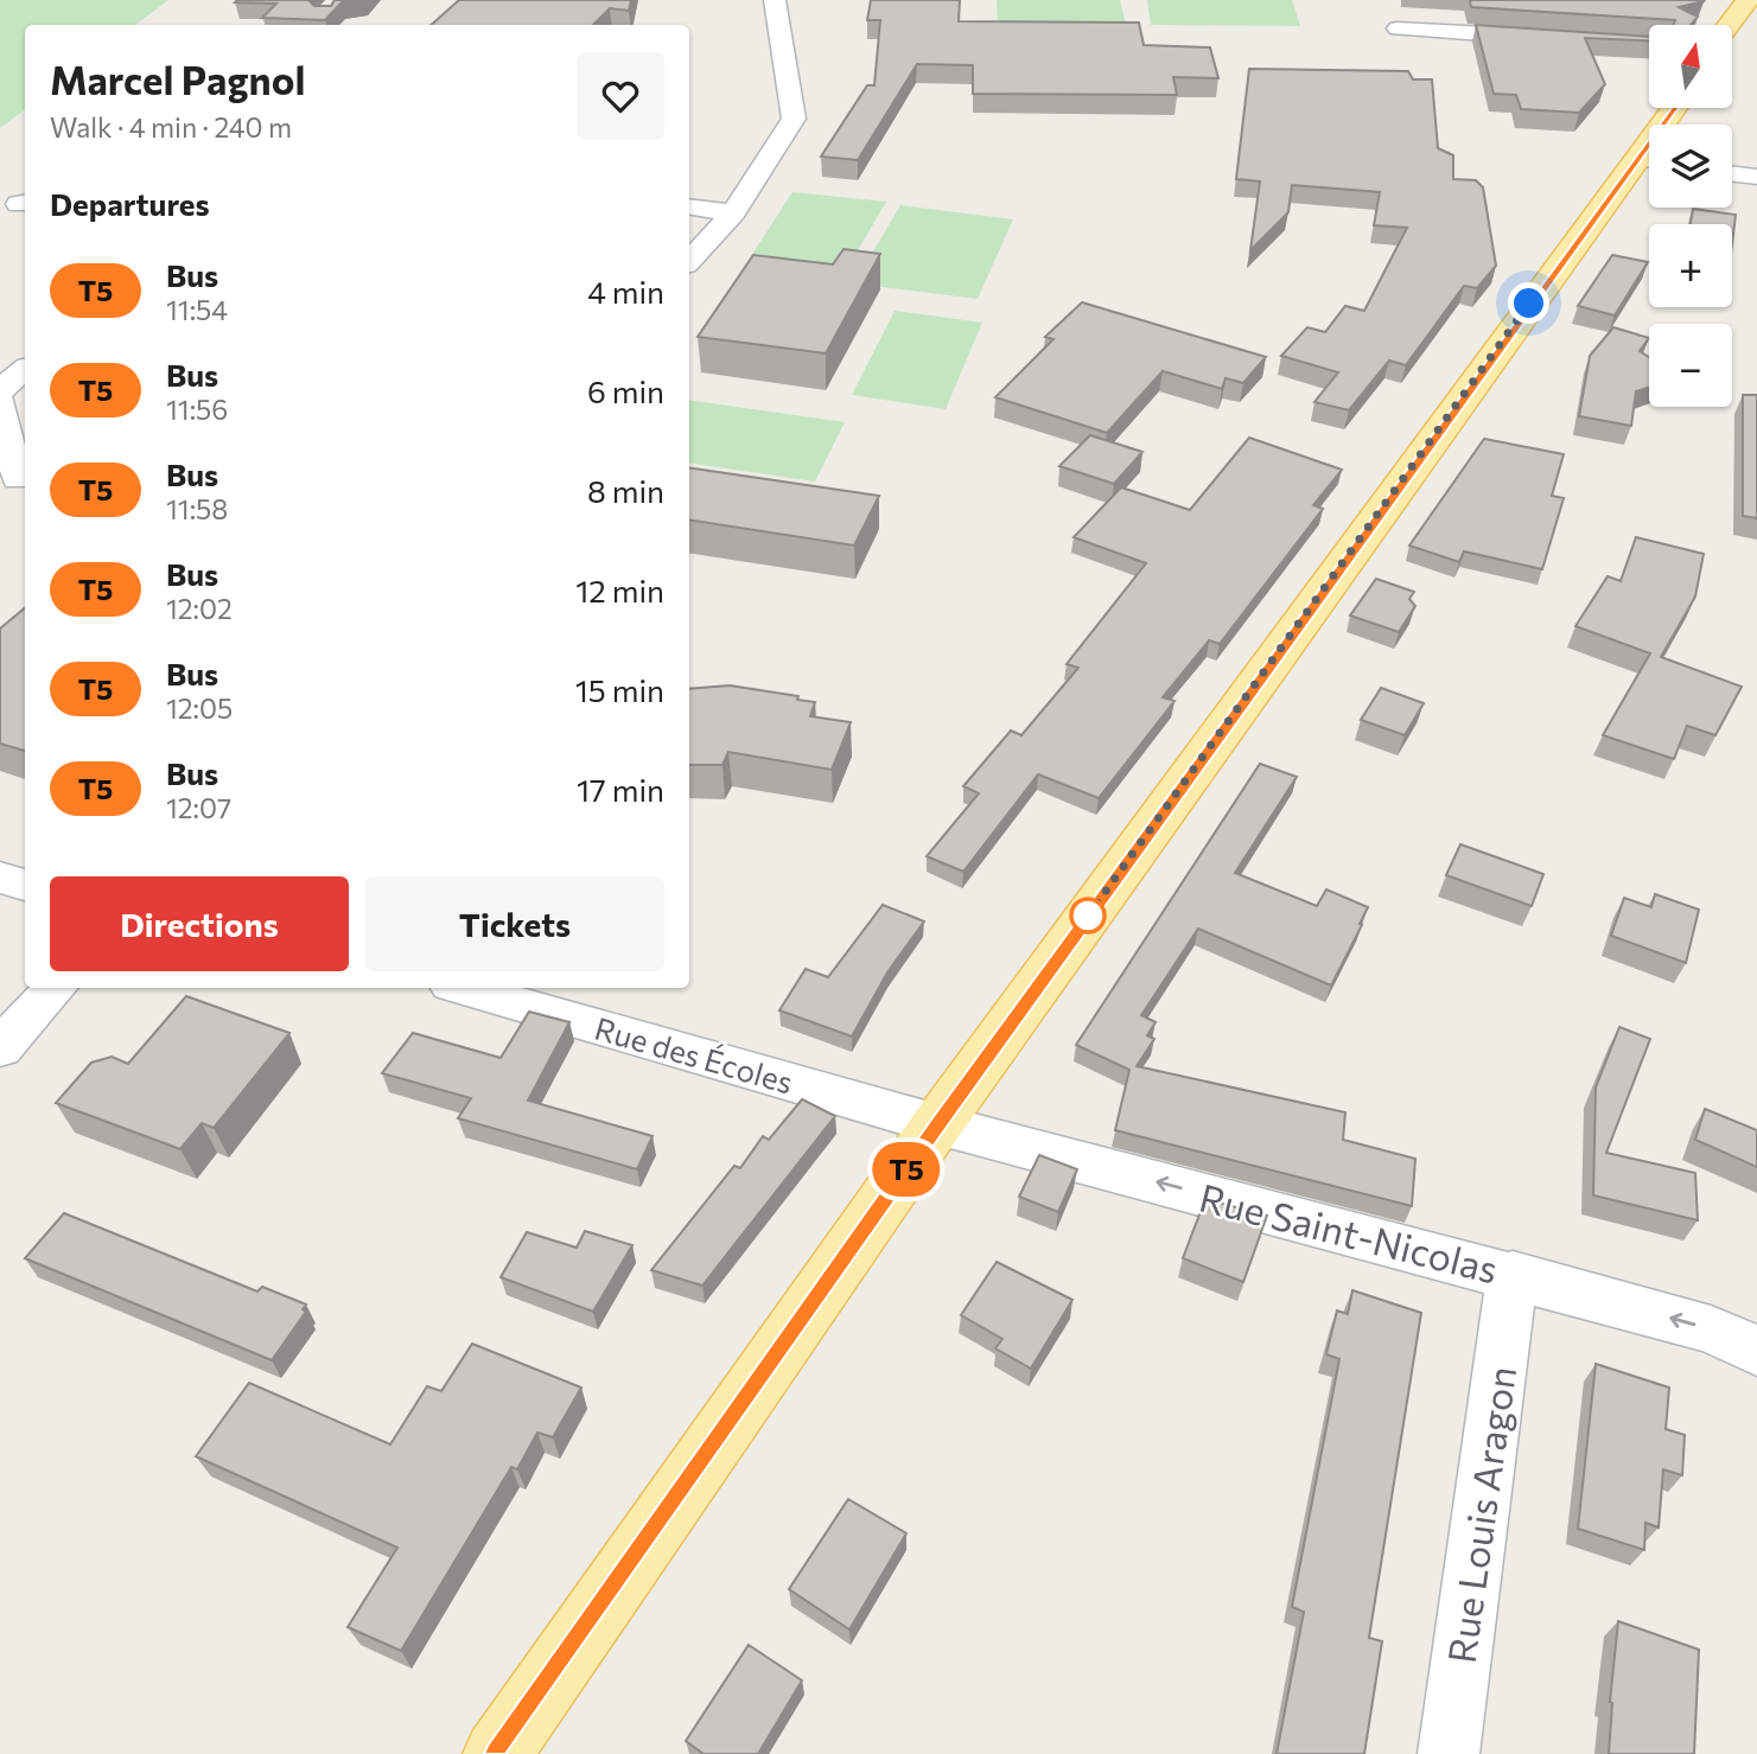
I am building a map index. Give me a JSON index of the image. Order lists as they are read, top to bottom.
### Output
{
  "streets": {
    "street": ["Rue des Écoles", "Rue Saint-Nicolas", "Rue Louis Aragon"]
  },
  "crossings": [
    ["Rue des Écoles", "Rue Saint-Nicolas"],
    ["Rue Saint-Nicolas", "Rue Louis Aragon"]
  ],
  "one_way": ["Rue Saint-Nicolas"],
  "lines": ["bus line T5"],
  "north": "top",
  "page": {
    "on_map": "T5",
    "map_buttons": ["+", "−"],
    "heading": [
      ["Marcel Pagnol", "Walk · 4 min · 240 m"],
      "Departures"
    ],
    "list": [
      {
        "mark": "T5",
        "name": "Bus",
        "note": "11:54",
        "value": "4 min"
      },
      {
        "mark": "T5",
        "name": "Bus",
        "note": "11:56",
        "value": "6 min"
      },
      {
        "mark": "T5",
        "name": "Bus",
        "note": "11:58",
        "value": "8 min"
      },
      {
        "mark": "T5",
        "name": "Bus",
        "note": "12:02",
        "value": "12 min"
      },
      {
        "mark": "T5",
        "name": "Bus",
        "note": "12:05",
        "value": "15 min"
      },
      {
        "mark": "T5",
        "name": "Bus",
        "note": "12:07",
        "value": "17 min"
      }
    ],
    "buttons": ["Directions", "Tickets"]
  }
}
